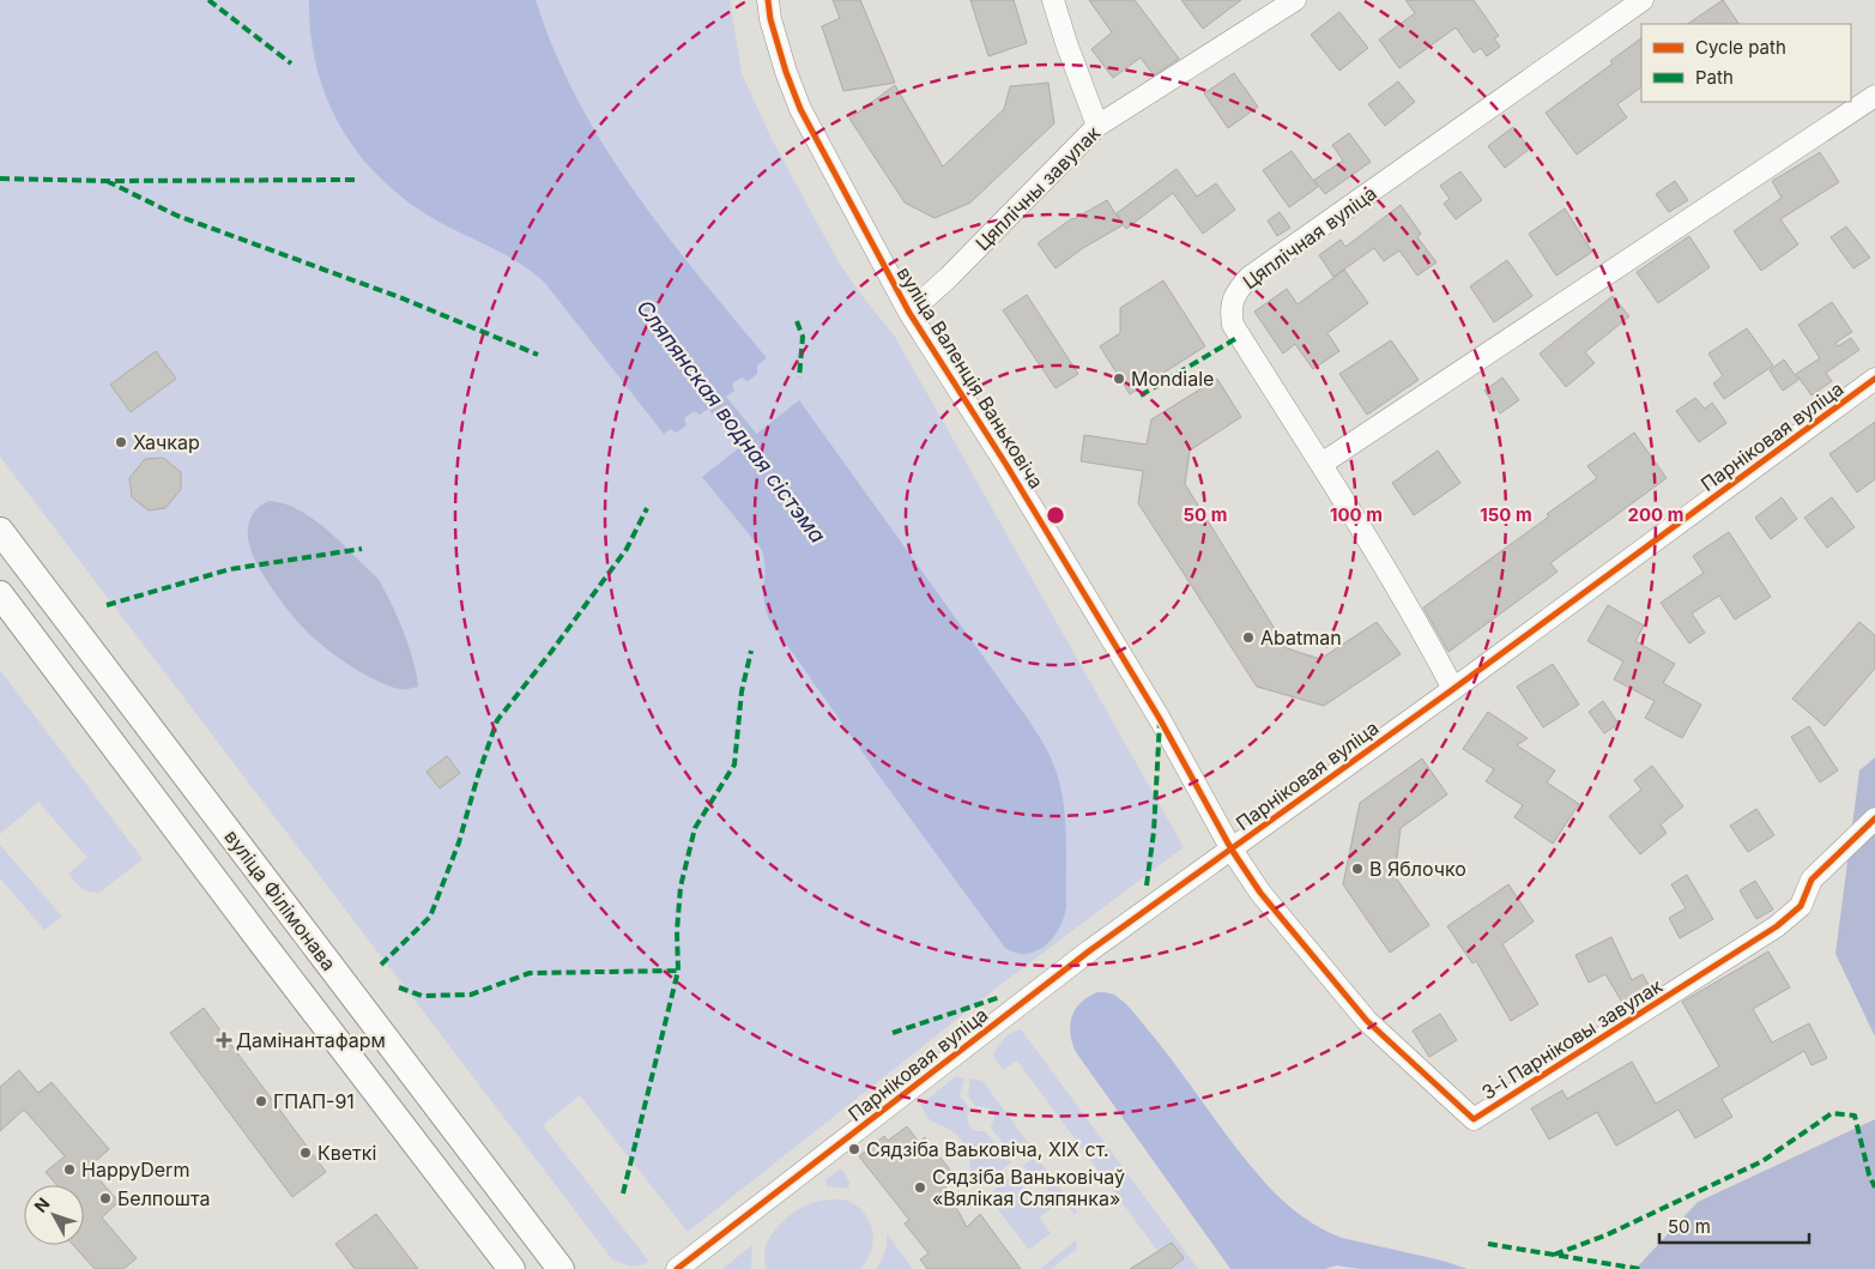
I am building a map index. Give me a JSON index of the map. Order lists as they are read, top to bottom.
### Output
{
  "streets": {
    "main road": ["вуліца Філімонава"],
    "street": [
      "Цяплічны завулак",
      "Цяплічная вуліца",
      "вуліца Валенція Ваньковіча",
      "Парніковая вуліца",
      "3-і Парніковы завулак"
    ]
  },
  "crossings": [
    ["Цяплічны завулак", "вуліца Валенція Ваньковіча"],
    ["Цяплічная вуліца", "Парніковая вуліца"],
    ["вуліца Валенція Ваньковіча", "Парніковая вуліца"],
    ["вуліца Валенція Ваньковіча", "3-і Парніковы завулак"],
    ["Парніковая вуліца", "3-і Парніковы завулак"]
  ],
  "water": ["Сляпянская водная сістэма"],
  "places": {
    "other": [
      "Mondiale",
      "Хачкар",
      "Abatman",
      "В Яблочко",
      "ГПАП-91",
      "Сядзіба Ваьковіча, XIX ст.",
      "Кветкі",
      "HappyDerm",
      "Сядзіба Ваньковічаў «Вялікая Сляпянка»",
      "Белпошта"
    ],
    "health": ["Дамінантафарм"]
  },
  "legend": ["Cycle path", "Path"],
  "scale_bar": "50 m",
  "north": "top left",
  "rings": [
    "50 m",
    "100 m",
    "150 m",
    "200 m"
  ]
}
